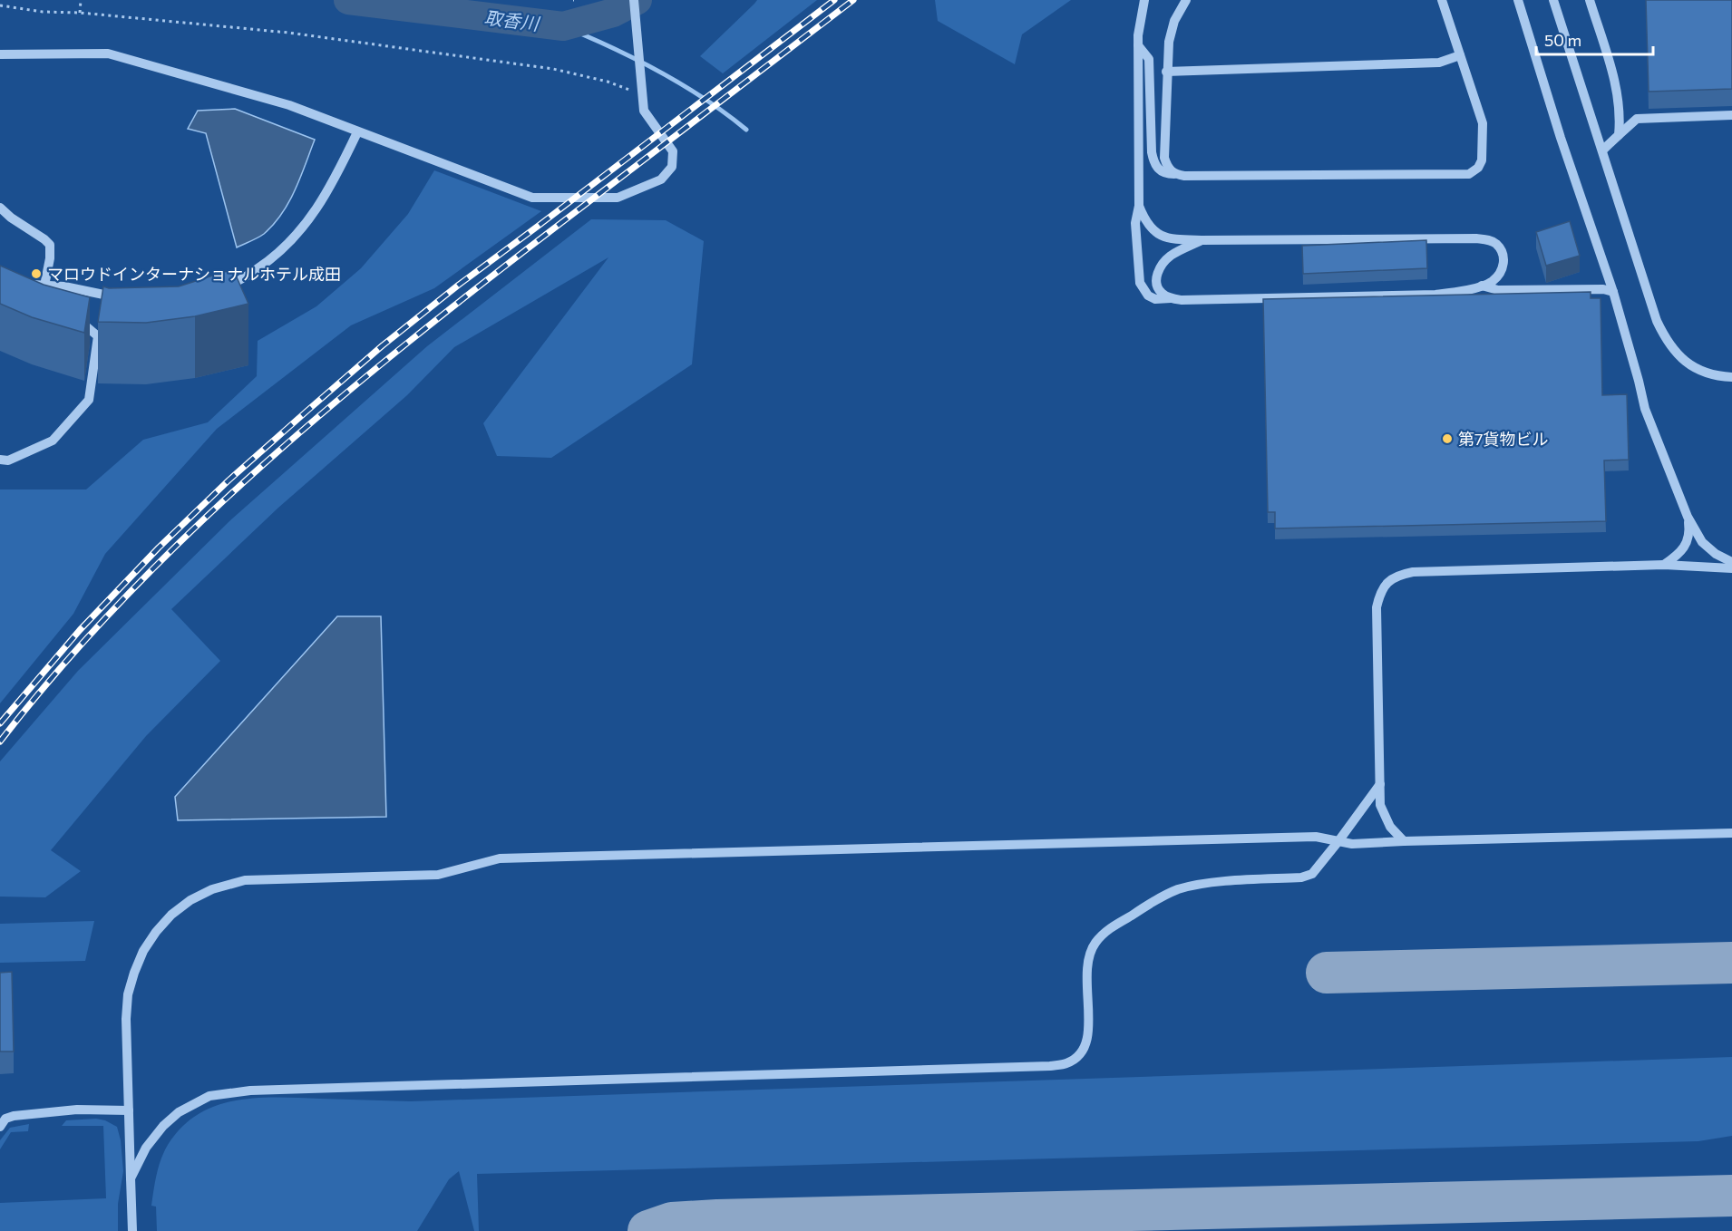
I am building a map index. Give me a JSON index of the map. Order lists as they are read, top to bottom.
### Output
{
  "water": ["取香川"],
  "places": ["マロウドインターナショナルホテル成田", "第7貨物ビル"],
  "scale_bar": "50 m"
}
